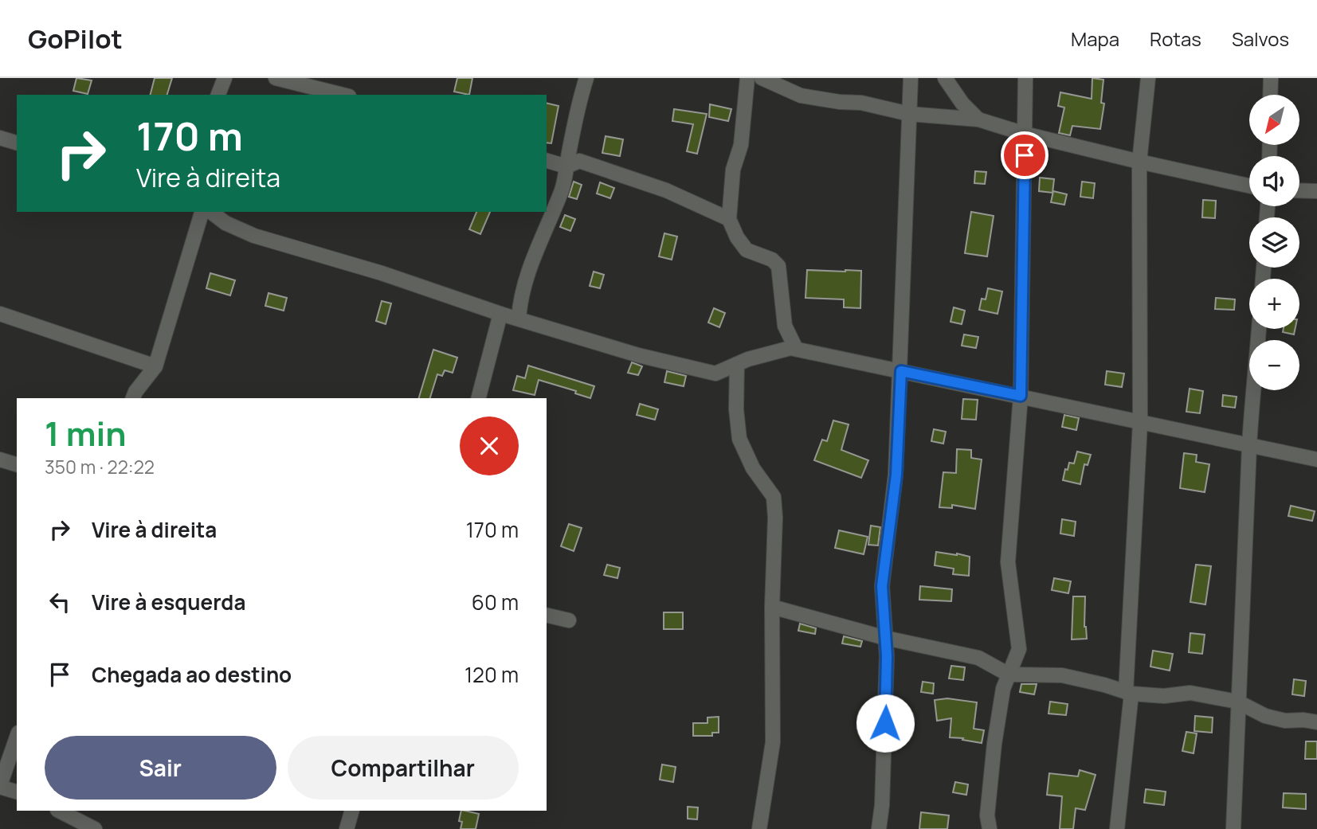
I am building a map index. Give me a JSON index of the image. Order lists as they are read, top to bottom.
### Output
{
  "north": "bottom left",
  "page": {
    "header": "GoPilot",
    "nav": ["Mapa", "Rotas", "Salvos"],
    "map_buttons": ["+", "−"],
    "turn": ["170 m", "Vire à direita"],
    "heading": ["1 min", "350 m · 22:22"],
    "list": [
      {
        "name": "Vire à direita",
        "value": "170 m"
      },
      {
        "name": "Vire à esquerda",
        "value": "60 m"
      },
      {
        "name": "Chegada ao destino",
        "value": "120 m"
      }
    ],
    "buttons": ["Sair", "Compartilhar"]
  }
}
